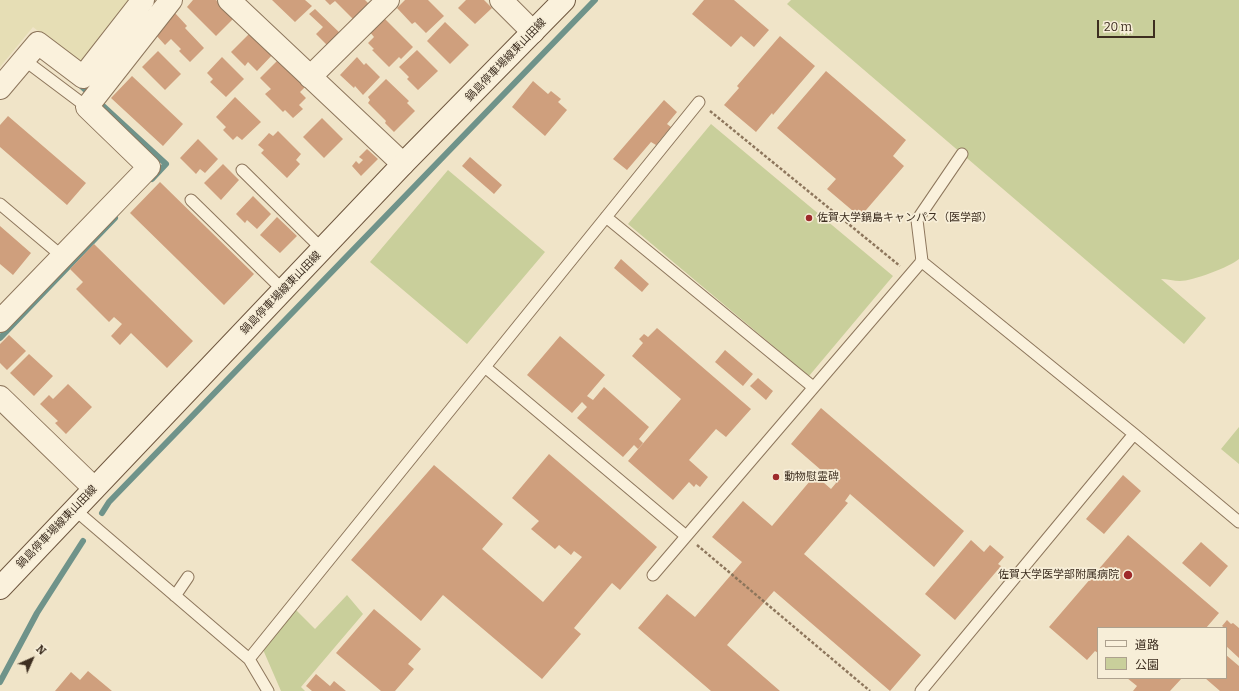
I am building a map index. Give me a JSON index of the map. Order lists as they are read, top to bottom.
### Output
{
  "streets": {
    "street": ["鍋島停車場線東山田線"]
  },
  "places": ["佐賀大学鍋島キャンパス（医学部）", "動物慰霊碑", "佐賀大学医学部附属病院"],
  "legend": ["道路", "公園"],
  "scale_bar": "20 m",
  "north": "top right"
}
